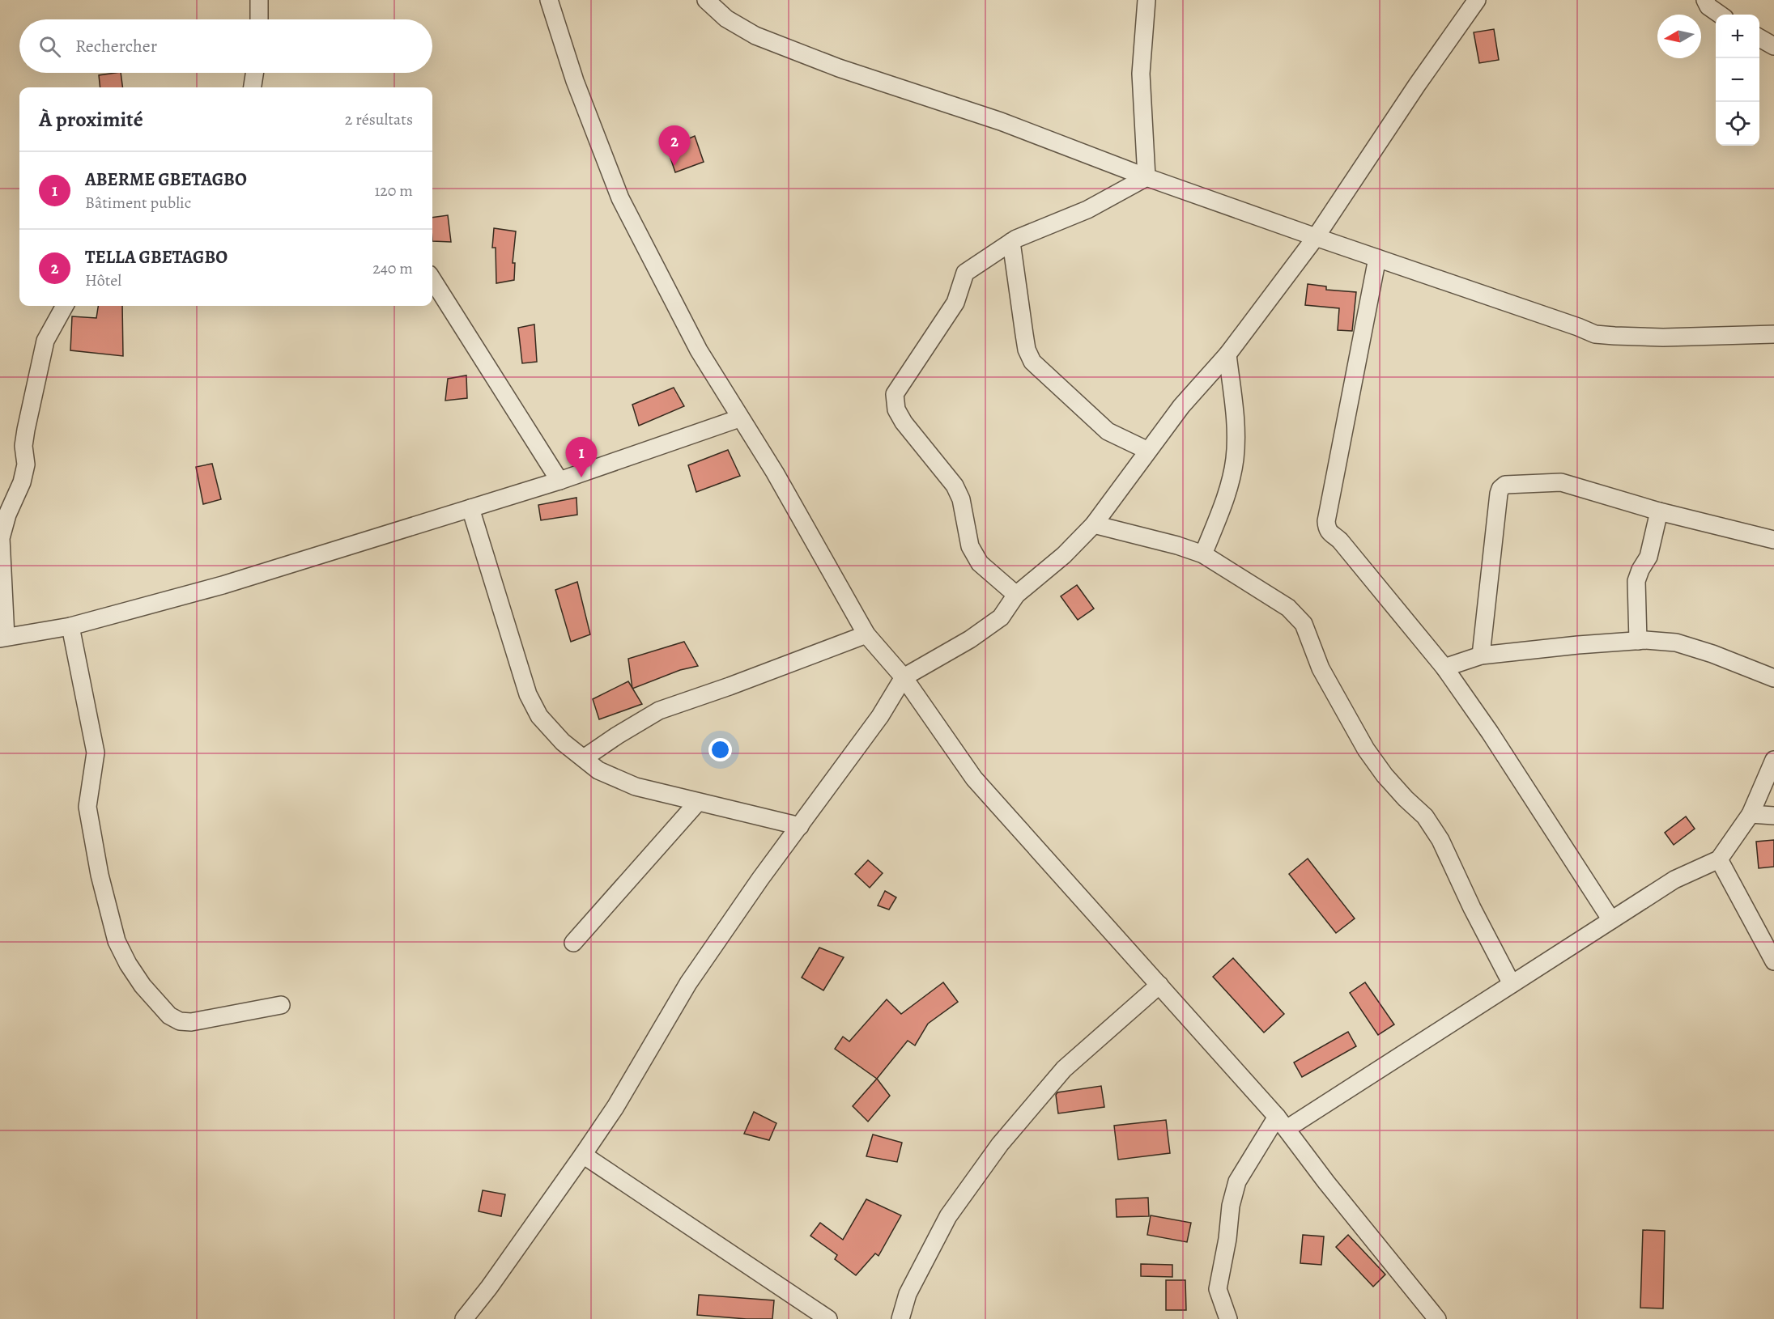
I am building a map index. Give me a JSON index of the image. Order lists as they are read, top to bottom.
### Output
{
  "north": "left",
  "page": {
    "map_buttons": ["+", "−"],
    "search": "Rechercher",
    "heading": ["À proximité", "2 résultats"],
    "pins": ["2", "1"],
    "list": [
      {
        "mark": "1",
        "name": "ABERME GBETAGBO",
        "note": "Bâtiment public",
        "value": "120 m"
      },
      {
        "mark": "2",
        "name": "TELLA GBETAGBO",
        "note": "Hôtel",
        "value": "240 m"
      }
    ]
  }
}
